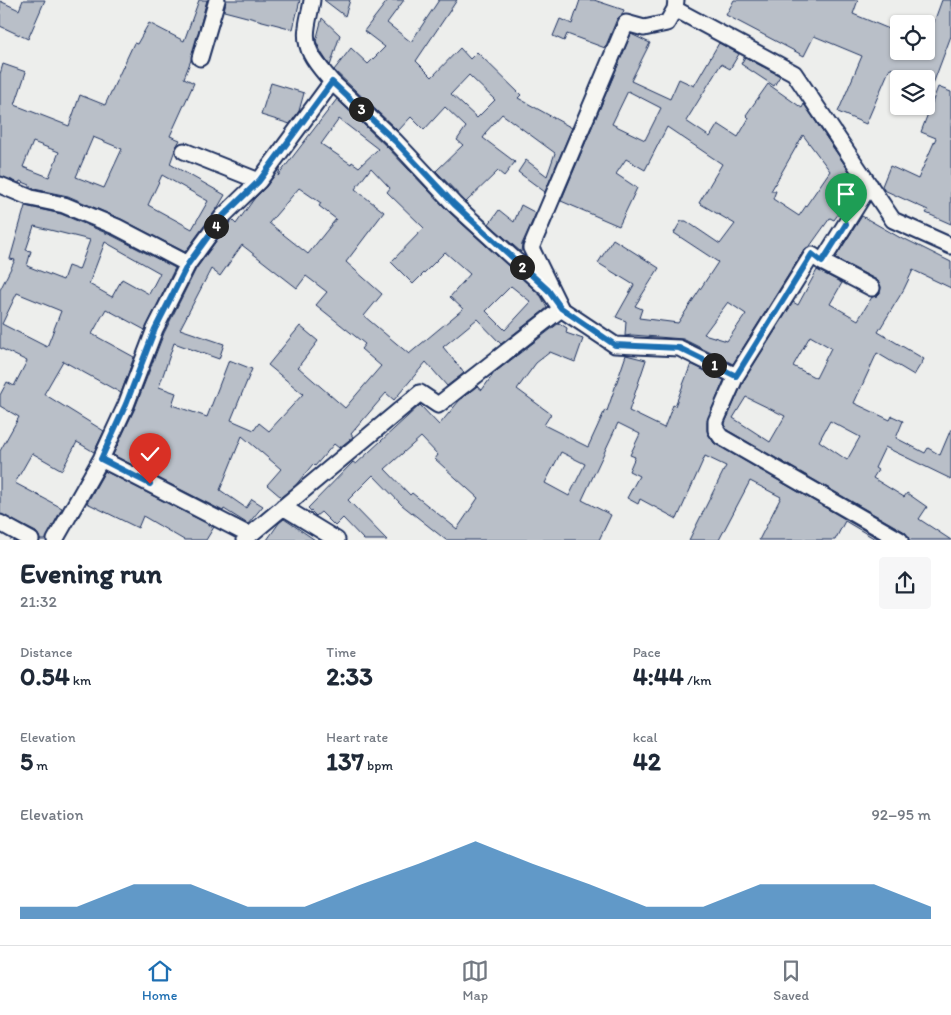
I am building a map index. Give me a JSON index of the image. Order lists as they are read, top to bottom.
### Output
{
  "page": {
    "pins": [
      "3",
      "4",
      "2",
      "1"
    ],
    "heading": ["Evening run", "21:32"],
    "stats": [
      ["Distance", "0.54 km"],
      ["Time", "2:33"],
      ["Pace", "4:44 /km"],
      ["Elevation", "5 m"],
      ["Heart rate", "137 bpm"],
      ["kcal", "42"]
    ],
    "chart": ["Elevation", "92–95 m"],
    "tabs": ["Home", "Map", "Saved"]
  }
}
